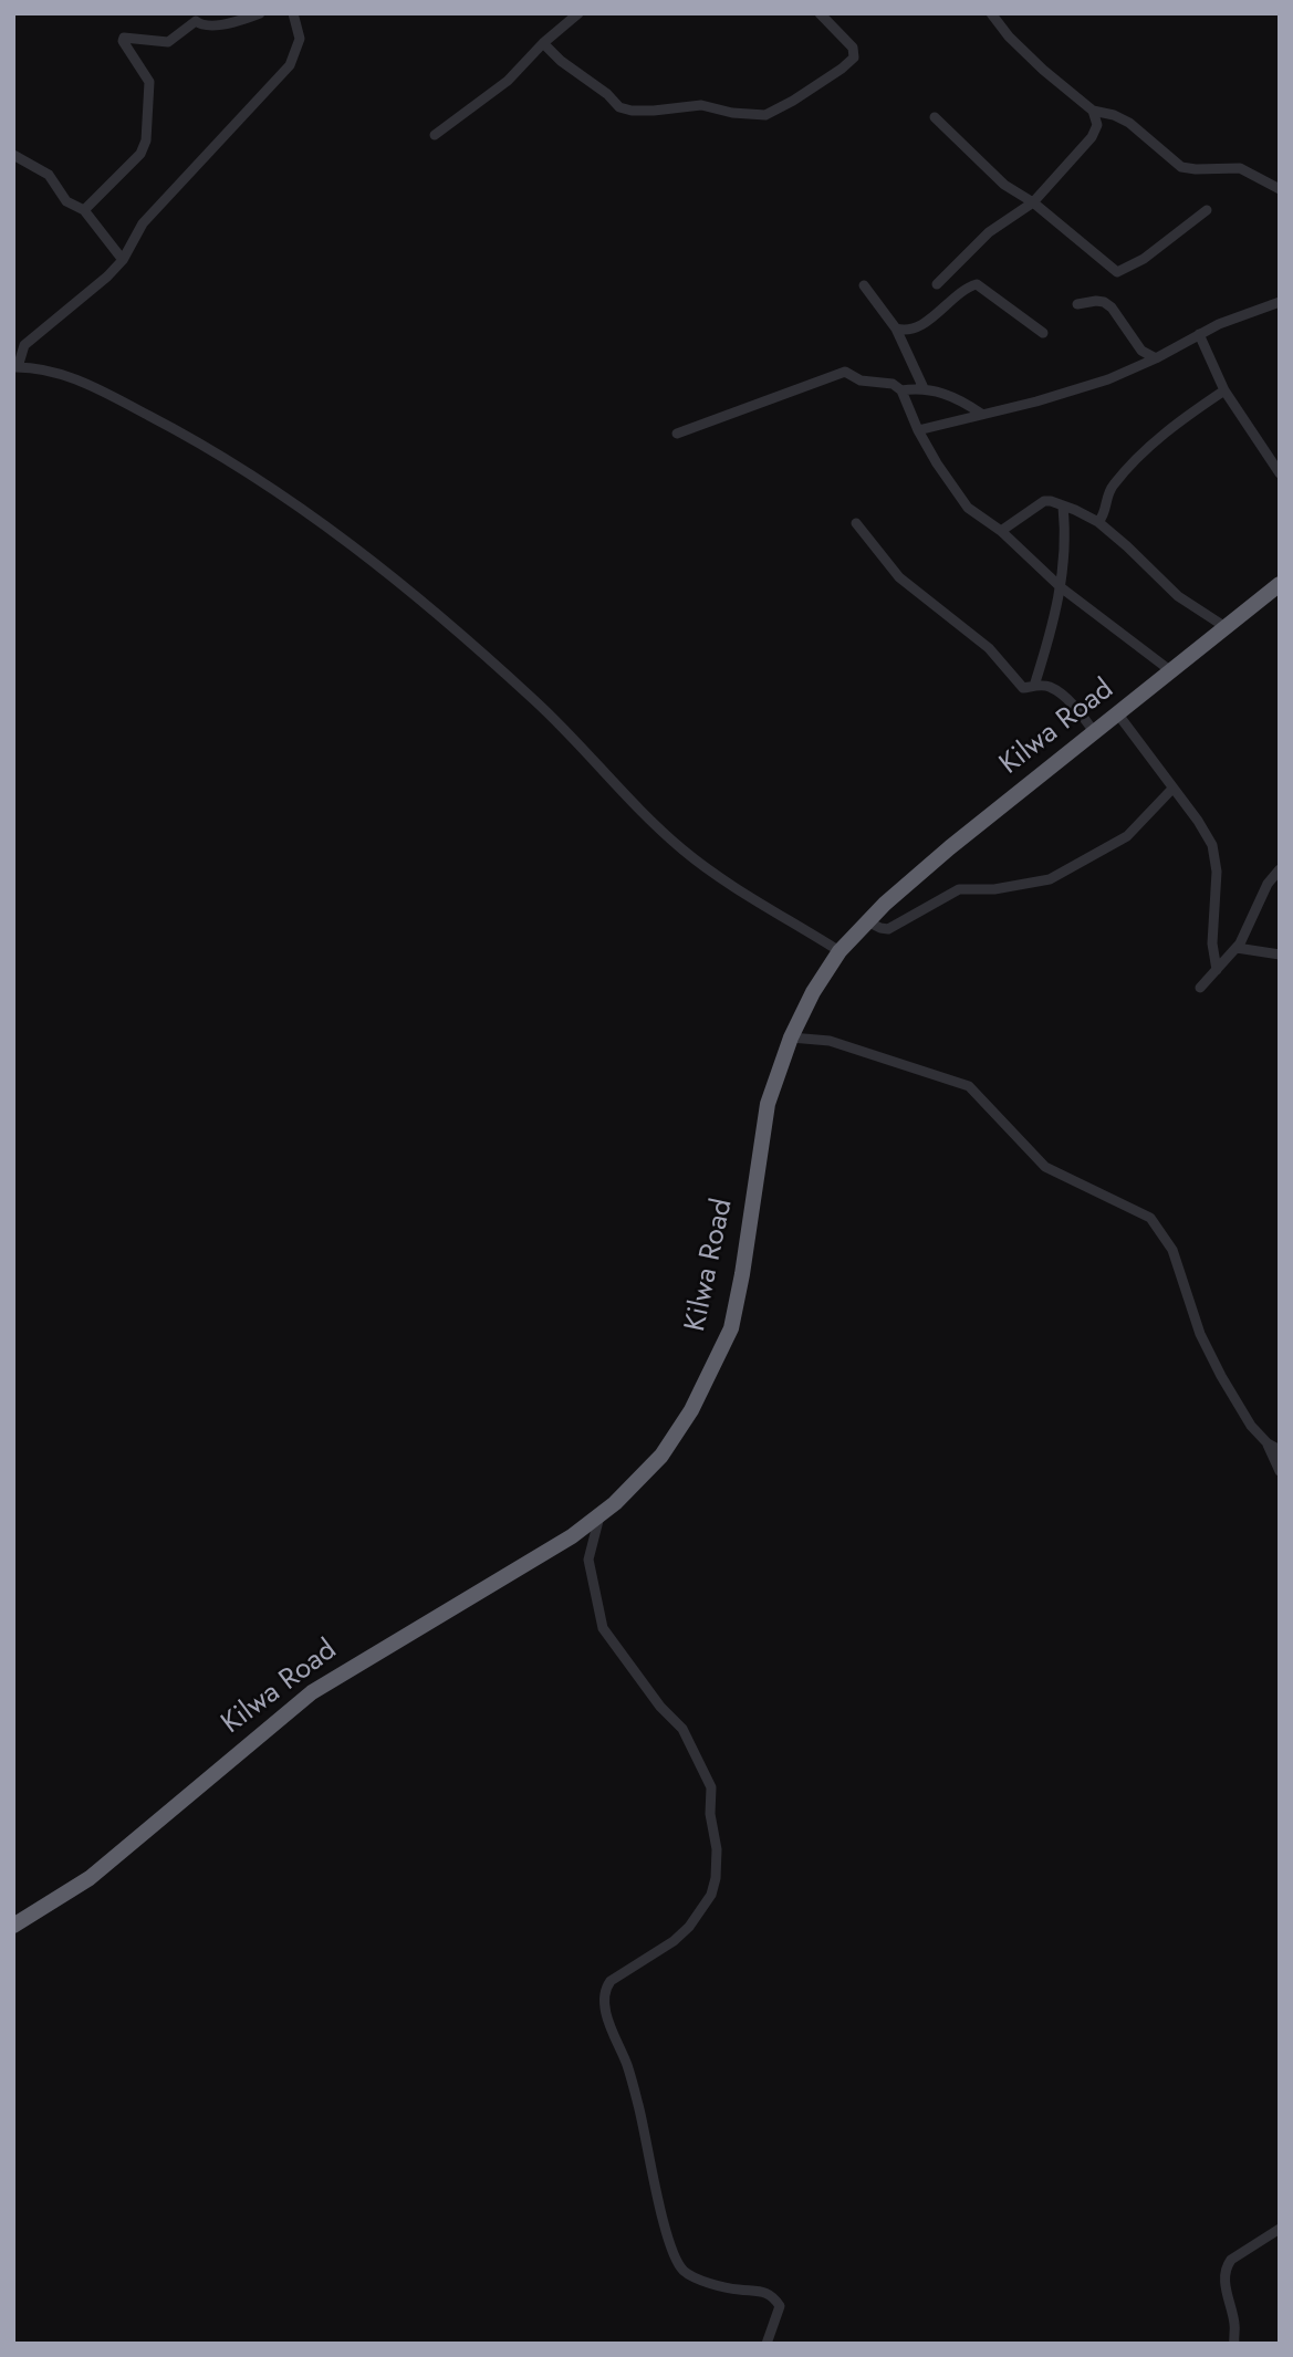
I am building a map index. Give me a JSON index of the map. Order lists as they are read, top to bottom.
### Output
{
  "streets": {
    "highway": ["Kilwa Road"]
  }
}
